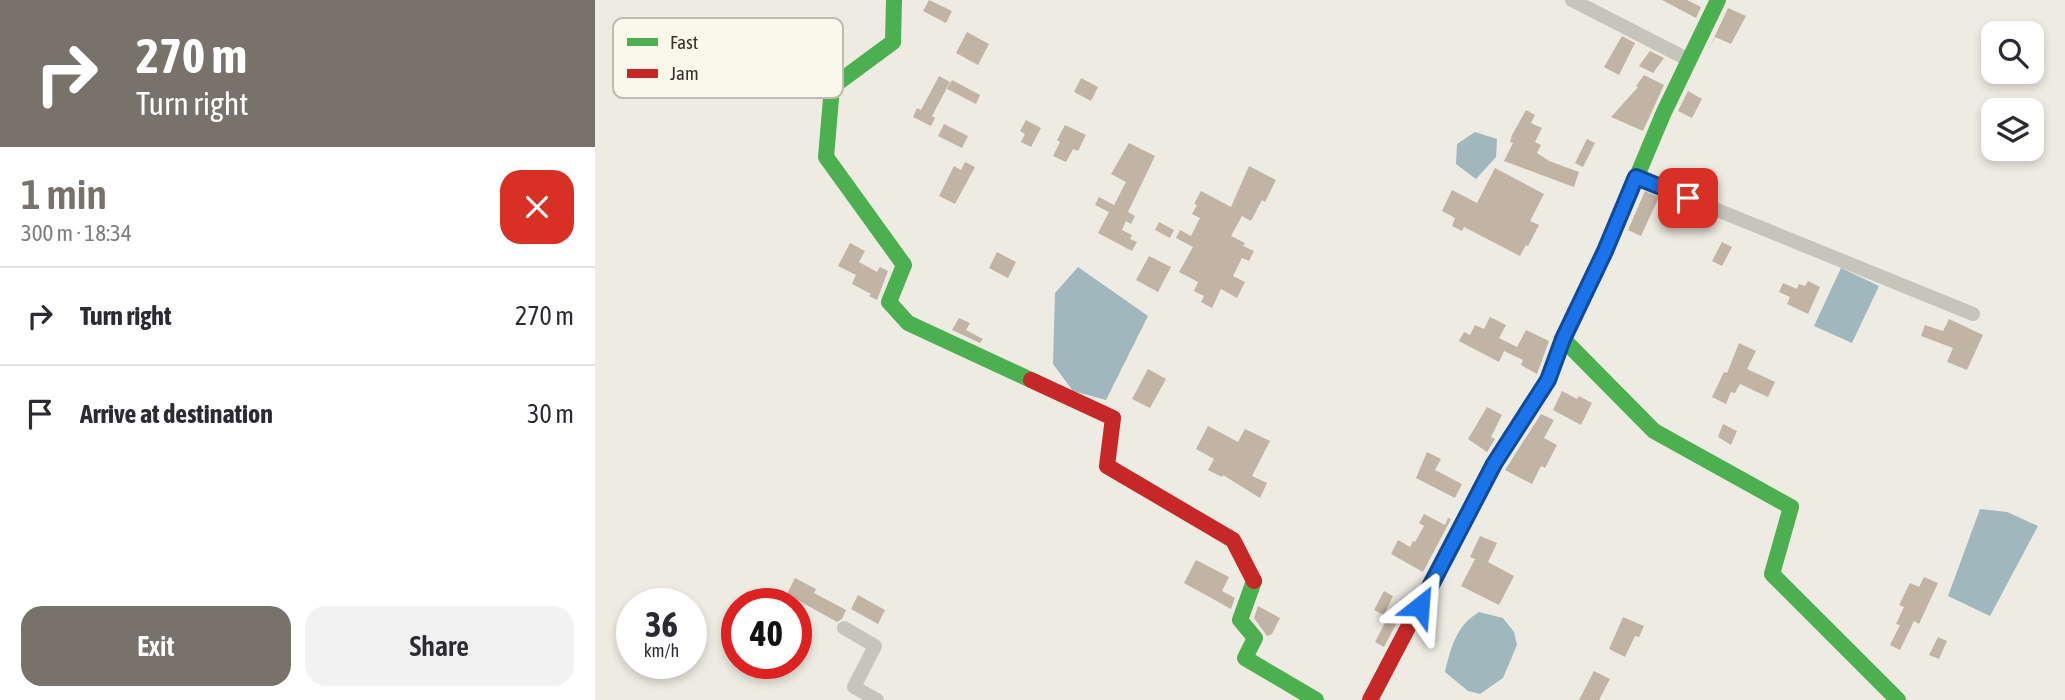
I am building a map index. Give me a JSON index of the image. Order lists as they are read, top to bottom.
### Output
{
  "legend": ["Fast", "Jam"],
  "page": {
    "turn": ["270 m", "Turn right"],
    "heading": ["1 min", "300 m · 18:34"],
    "list": [
      {
        "name": "Turn right",
        "value": "270 m"
      },
      {
        "name": "Arrive at destination",
        "value": "30 m"
      }
    ],
    "speed": "36 km/h",
    "limit": "40",
    "buttons": ["Exit", "Share"]
  }
}
